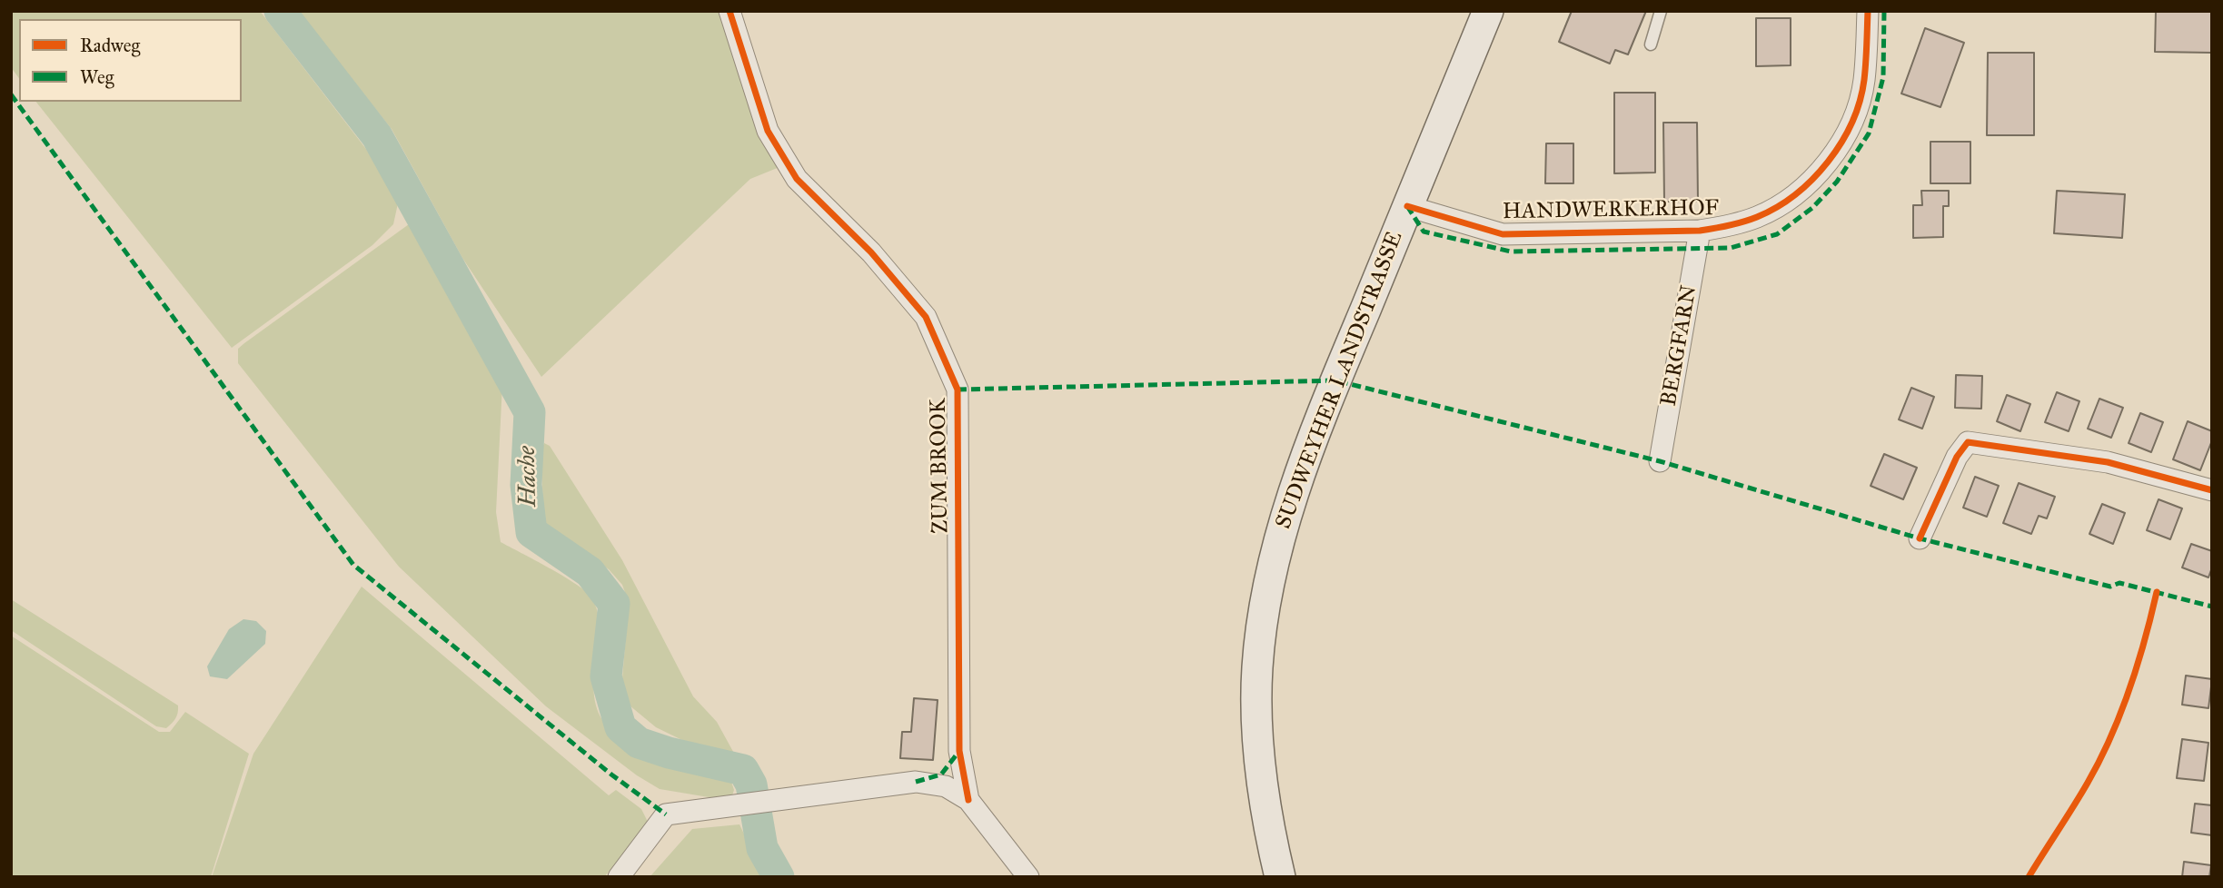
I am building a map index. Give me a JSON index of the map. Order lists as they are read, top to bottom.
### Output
{
  "streets": {
    "main road": ["SUDWEYHER LANDSTRASSE"],
    "street": ["HANDWERKERHOF", "BERGFARN", "ZUM BROOK"]
  },
  "crossings": [
    ["HANDWERKERHOF", "BERGFARN"],
    ["HANDWERKERHOF", "SUDWEYHER LANDSTRASSE"]
  ],
  "water": ["Hache"],
  "legend": ["Radweg", "Weg"]
}
